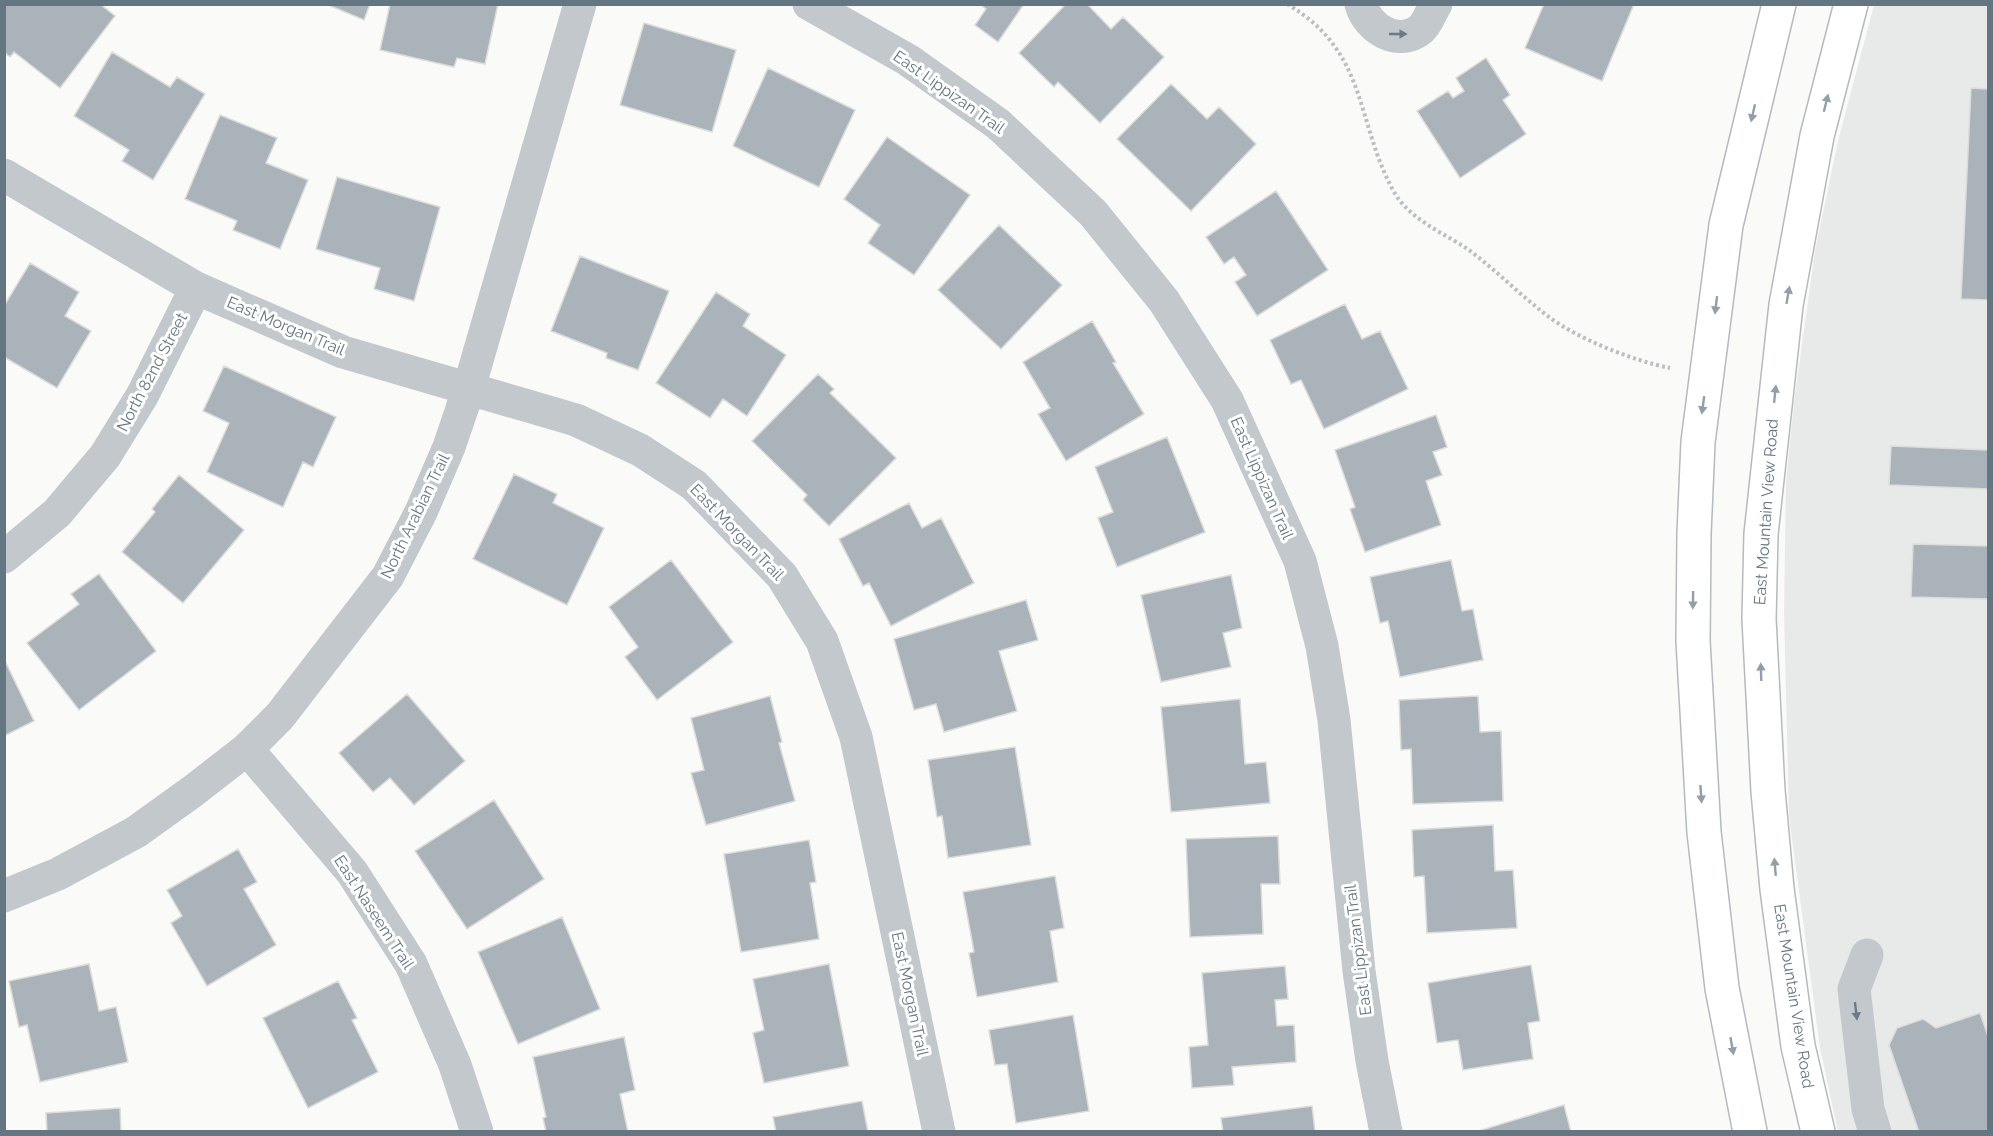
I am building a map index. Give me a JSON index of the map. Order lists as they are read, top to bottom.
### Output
{
  "streets": {
    "main road": ["East Mountain View Road"],
    "street": [
      "East Lippizan Trail",
      "East Morgan Trail",
      "North 82nd Street",
      "North Arabian Trail",
      "East Naseem Trail"
    ]
  },
  "crossings": [
    ["East Morgan Trail", "North 82nd Street"],
    ["East Morgan Trail", "North Arabian Trail"],
    ["North Arabian Trail", "East Naseem Trail"]
  ]
}
